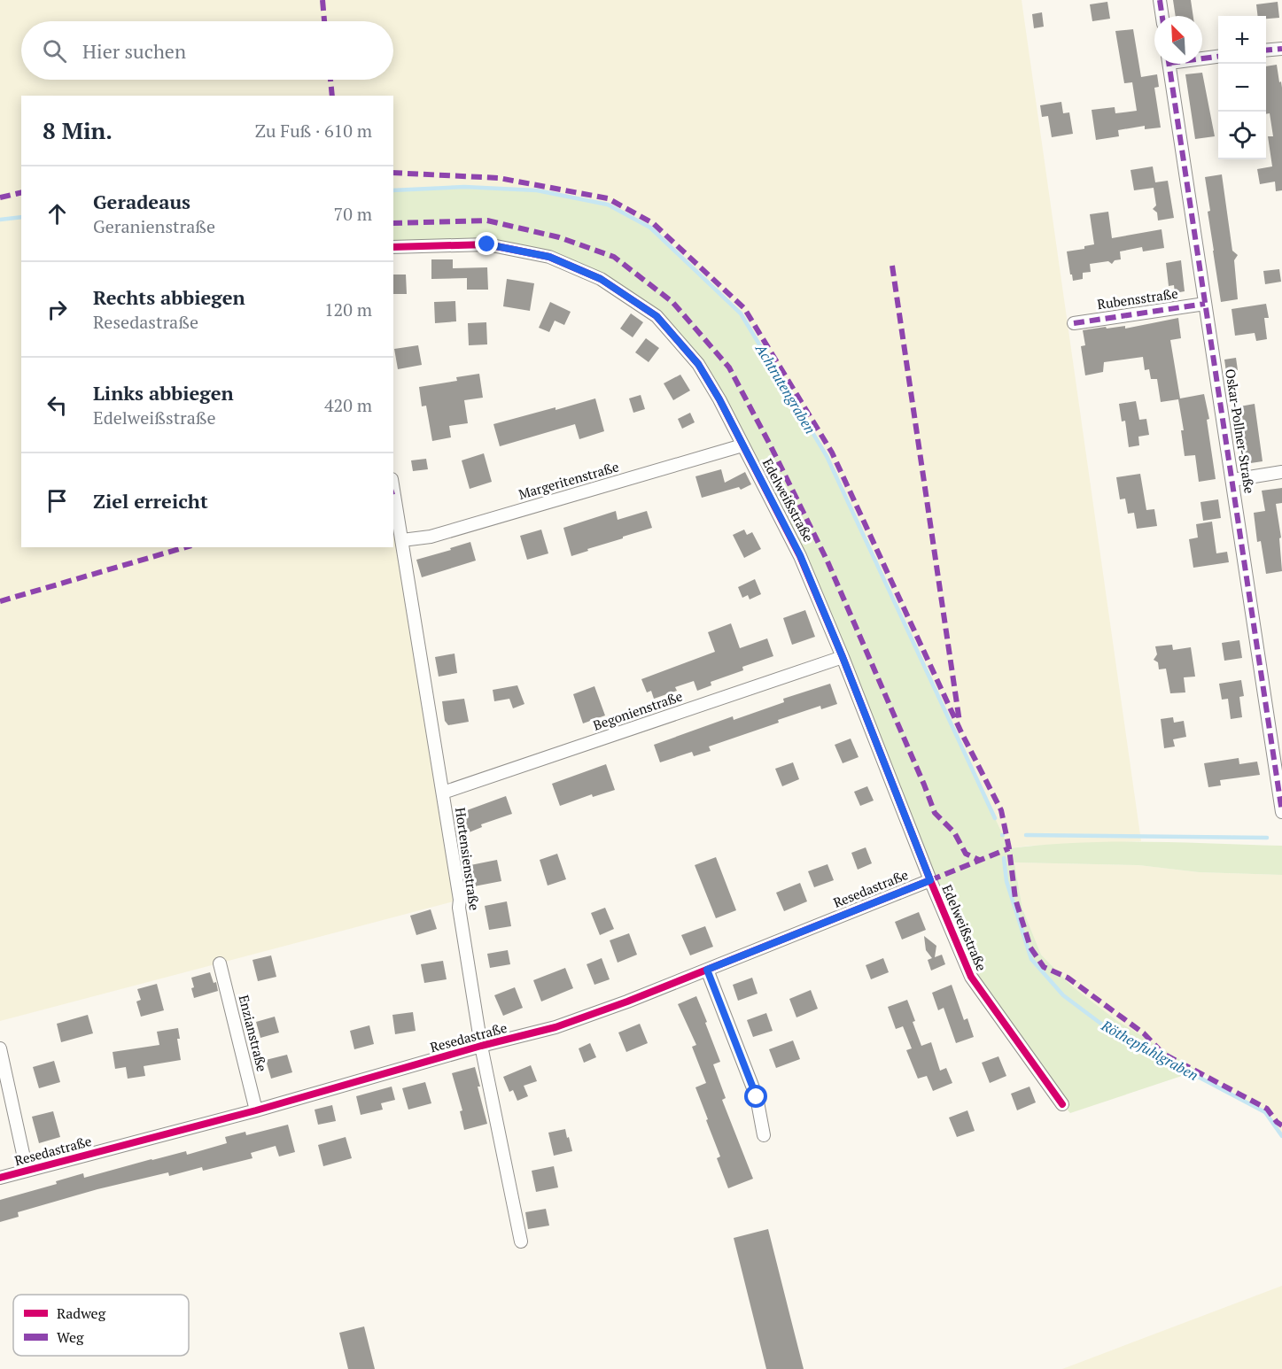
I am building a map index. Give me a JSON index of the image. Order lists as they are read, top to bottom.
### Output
{
  "streets": {
    "street": [
      "Rubensstraße",
      "Oskar-Pollner-Straße",
      "Margeritenstraße",
      "Edelweißstraße",
      "Begonienstraße",
      "Hortensienstraße",
      "Resedastraße",
      "Enzianstraße"
    ]
  },
  "crossings": [
    ["Rubensstraße", "Oskar-Pollner-Straße"],
    ["Margeritenstraße", "Edelweißstraße"],
    ["Margeritenstraße", "Hortensienstraße"],
    ["Edelweißstraße", "Begonienstraße"],
    ["Edelweißstraße", "Resedastraße"],
    ["Begonienstraße", "Hortensienstraße"],
    ["Hortensienstraße", "Resedastraße"],
    ["Resedastraße", "Enzianstraße"]
  ],
  "water": ["Achtrutengraben", "Röthepfuhlgraben"],
  "legend": ["Radweg", "Weg"],
  "north": "top left",
  "page": {
    "map_buttons": ["+", "−"],
    "search": "Hier suchen",
    "heading": ["8 Min.", "Zu Fuß · 610 m"],
    "list": [
      ["Geradeaus", "Geranienstraße", "70 m"],
      ["Rechts abbiegen", "Resedastraße", "120 m"],
      ["Links abbiegen", "Edelweißstraße", "420 m"],
      "Ziel erreicht"
    ]
  }
}
